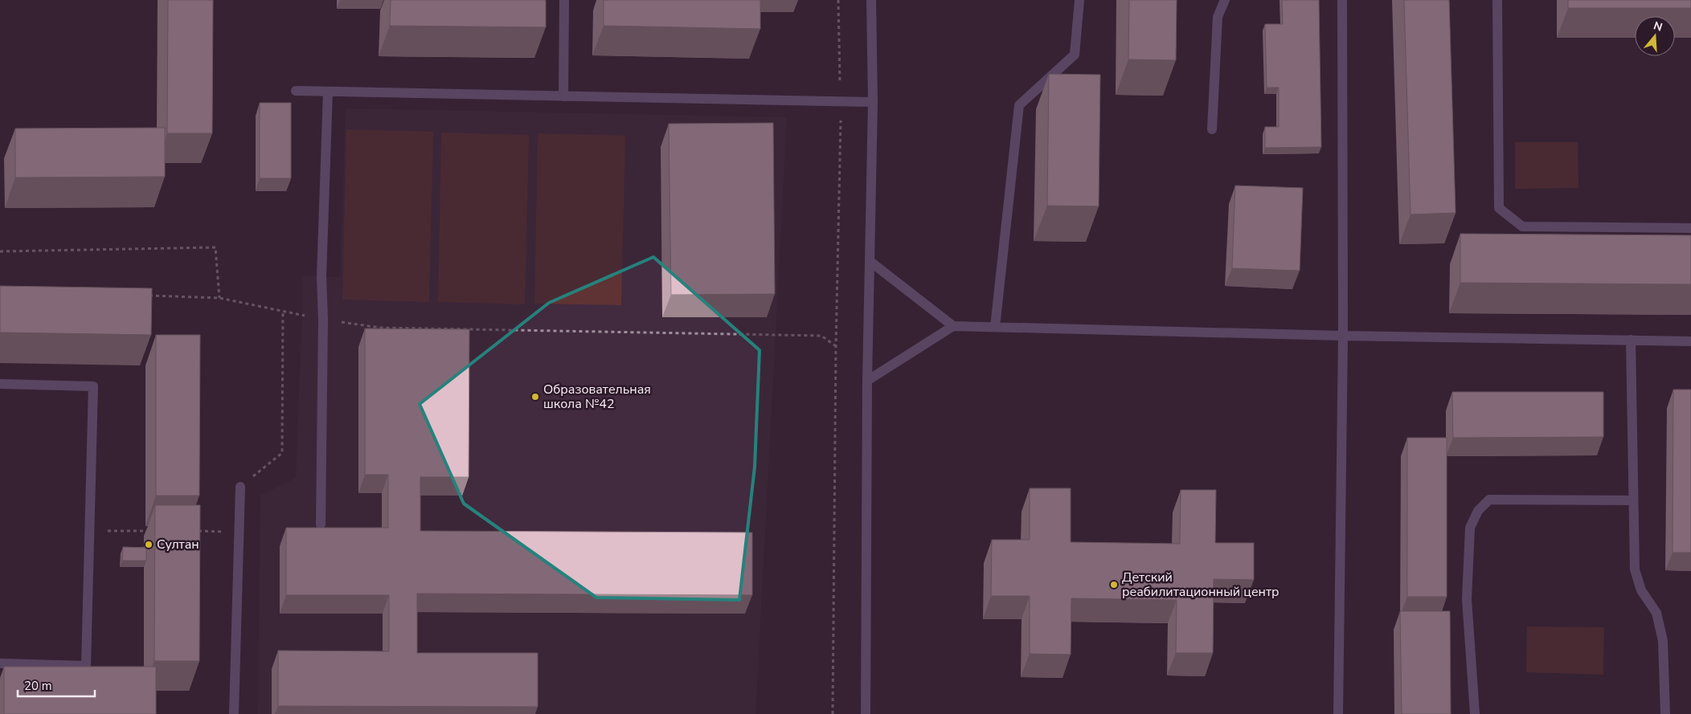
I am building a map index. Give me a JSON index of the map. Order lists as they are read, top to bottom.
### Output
{
  "places": ["Образовательная школа №42", "Султан", "Детский реабилитационный центр"],
  "scale_bar": "20 m",
  "north": "top"
}
